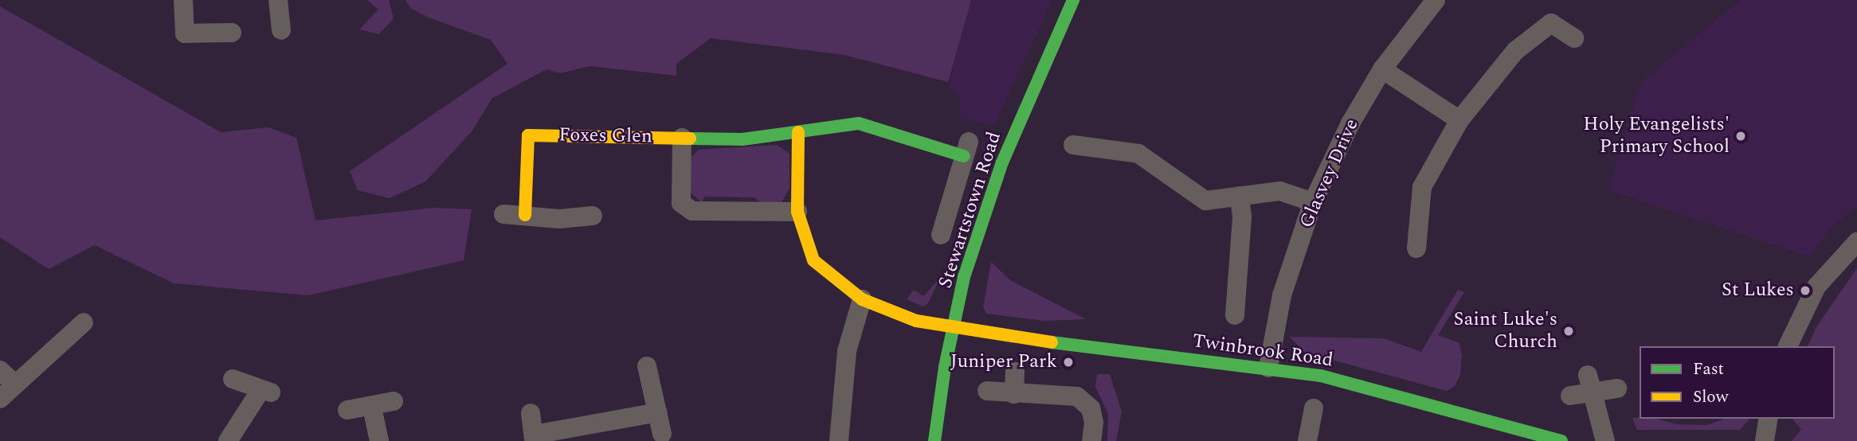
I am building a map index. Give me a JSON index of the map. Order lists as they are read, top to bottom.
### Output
{
  "streets": {
    "street": [
      "Foxes Glen",
      "Glasvey Drive",
      "Stewartstown Road",
      "Twinbrook Road"
    ]
  },
  "crossings": [
    ["Glasvey Drive", "Twinbrook Road"],
    ["Stewartstown Road", "Twinbrook Road"]
  ],
  "places": [
    "Holy Evangelists' Primary School",
    "St Lukes",
    "Saint Luke's Church",
    "Juniper Park"
  ],
  "legend": ["Fast", "Slow"]
}
